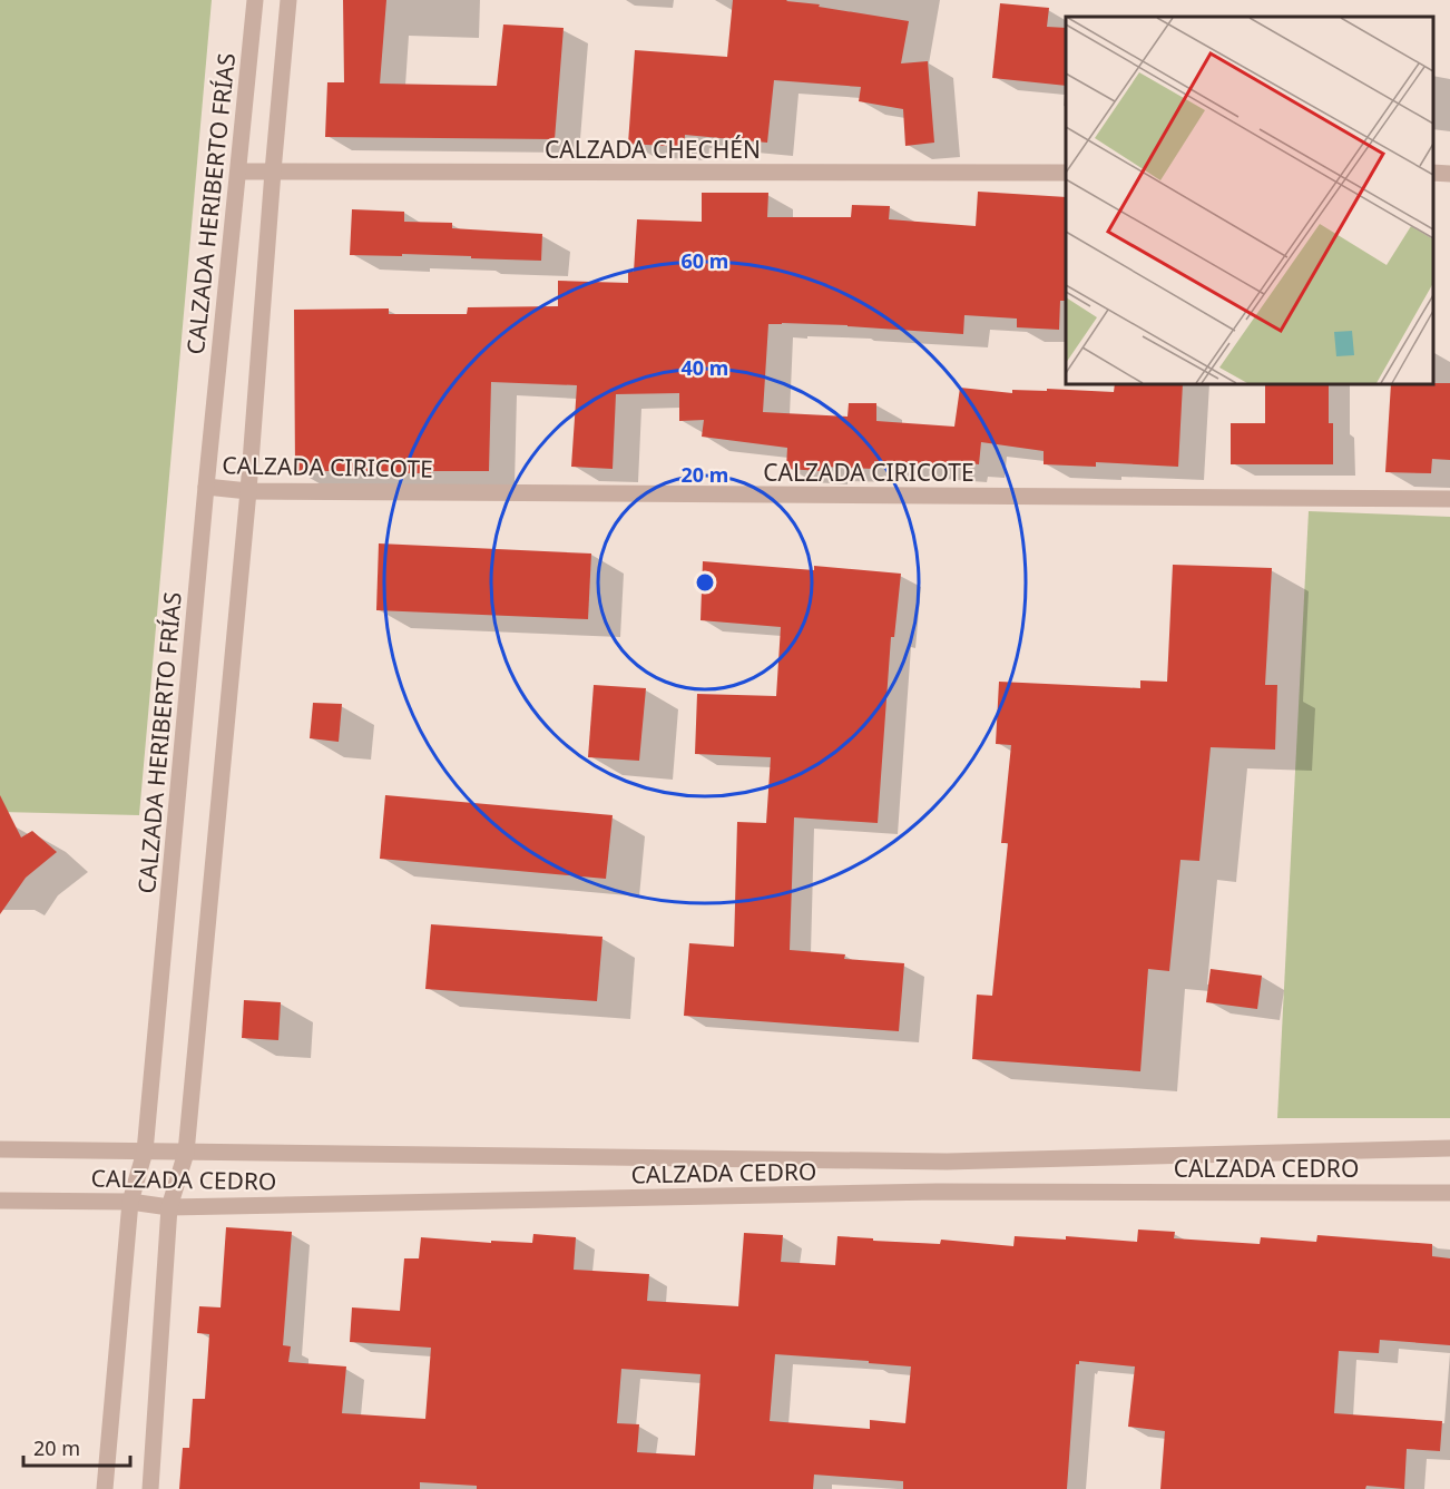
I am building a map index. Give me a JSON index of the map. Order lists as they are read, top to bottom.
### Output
{
  "streets": {
    "street": [
      "CALZADA CHECHÉN",
      "CALZADA HERIBERTO FRÍAS",
      "CALZADA CIRICOTE",
      "CALZADA CEDRO"
    ]
  },
  "crossings": [
    ["CALZADA CHECHÉN", "CALZADA HERIBERTO FRÍAS"],
    ["CALZADA HERIBERTO FRÍAS", "CALZADA CIRICOTE"],
    ["CALZADA HERIBERTO FRÍAS", "CALZADA CEDRO"]
  ],
  "scale_bar": "20 m",
  "rings": ["60 m", "40 m", "20 m"]
}
